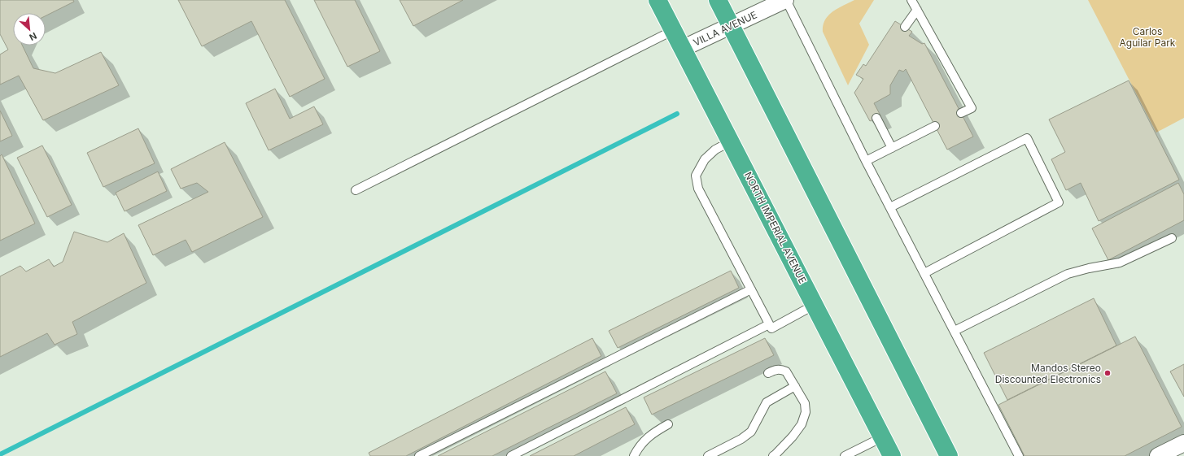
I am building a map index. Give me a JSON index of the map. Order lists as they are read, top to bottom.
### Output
{
  "streets": {
    "highway": ["NORTH IMPERIAL AVENUE"],
    "street": ["VILLA AVENUE"]
  },
  "crossings": [
    ["VILLA AVENUE", "NORTH IMPERIAL AVENUE"]
  ],
  "parks": ["Carlos Aguilar Park"],
  "places": ["Mandos Stereo Discounted Electronics"],
  "north": "bottom right"
}
